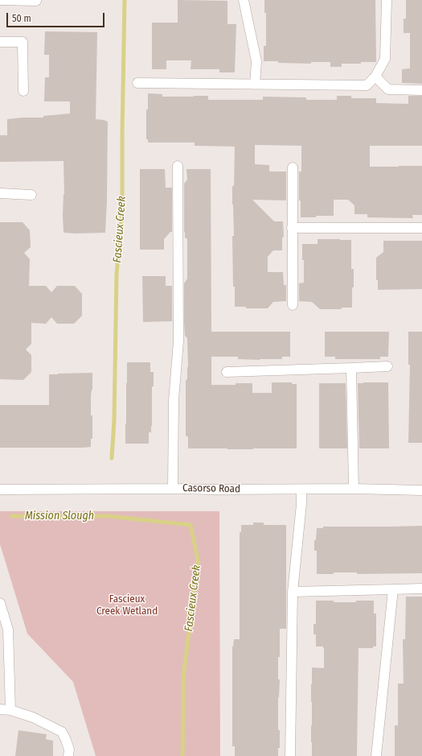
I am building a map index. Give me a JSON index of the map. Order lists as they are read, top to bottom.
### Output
{
  "streets": {
    "street": ["Casorso Road"]
  },
  "water": ["Fascieux Creek", "Mission Slough"],
  "parks": ["Fascieux Creek Wetland"],
  "scale_bar": "50 m"
}
